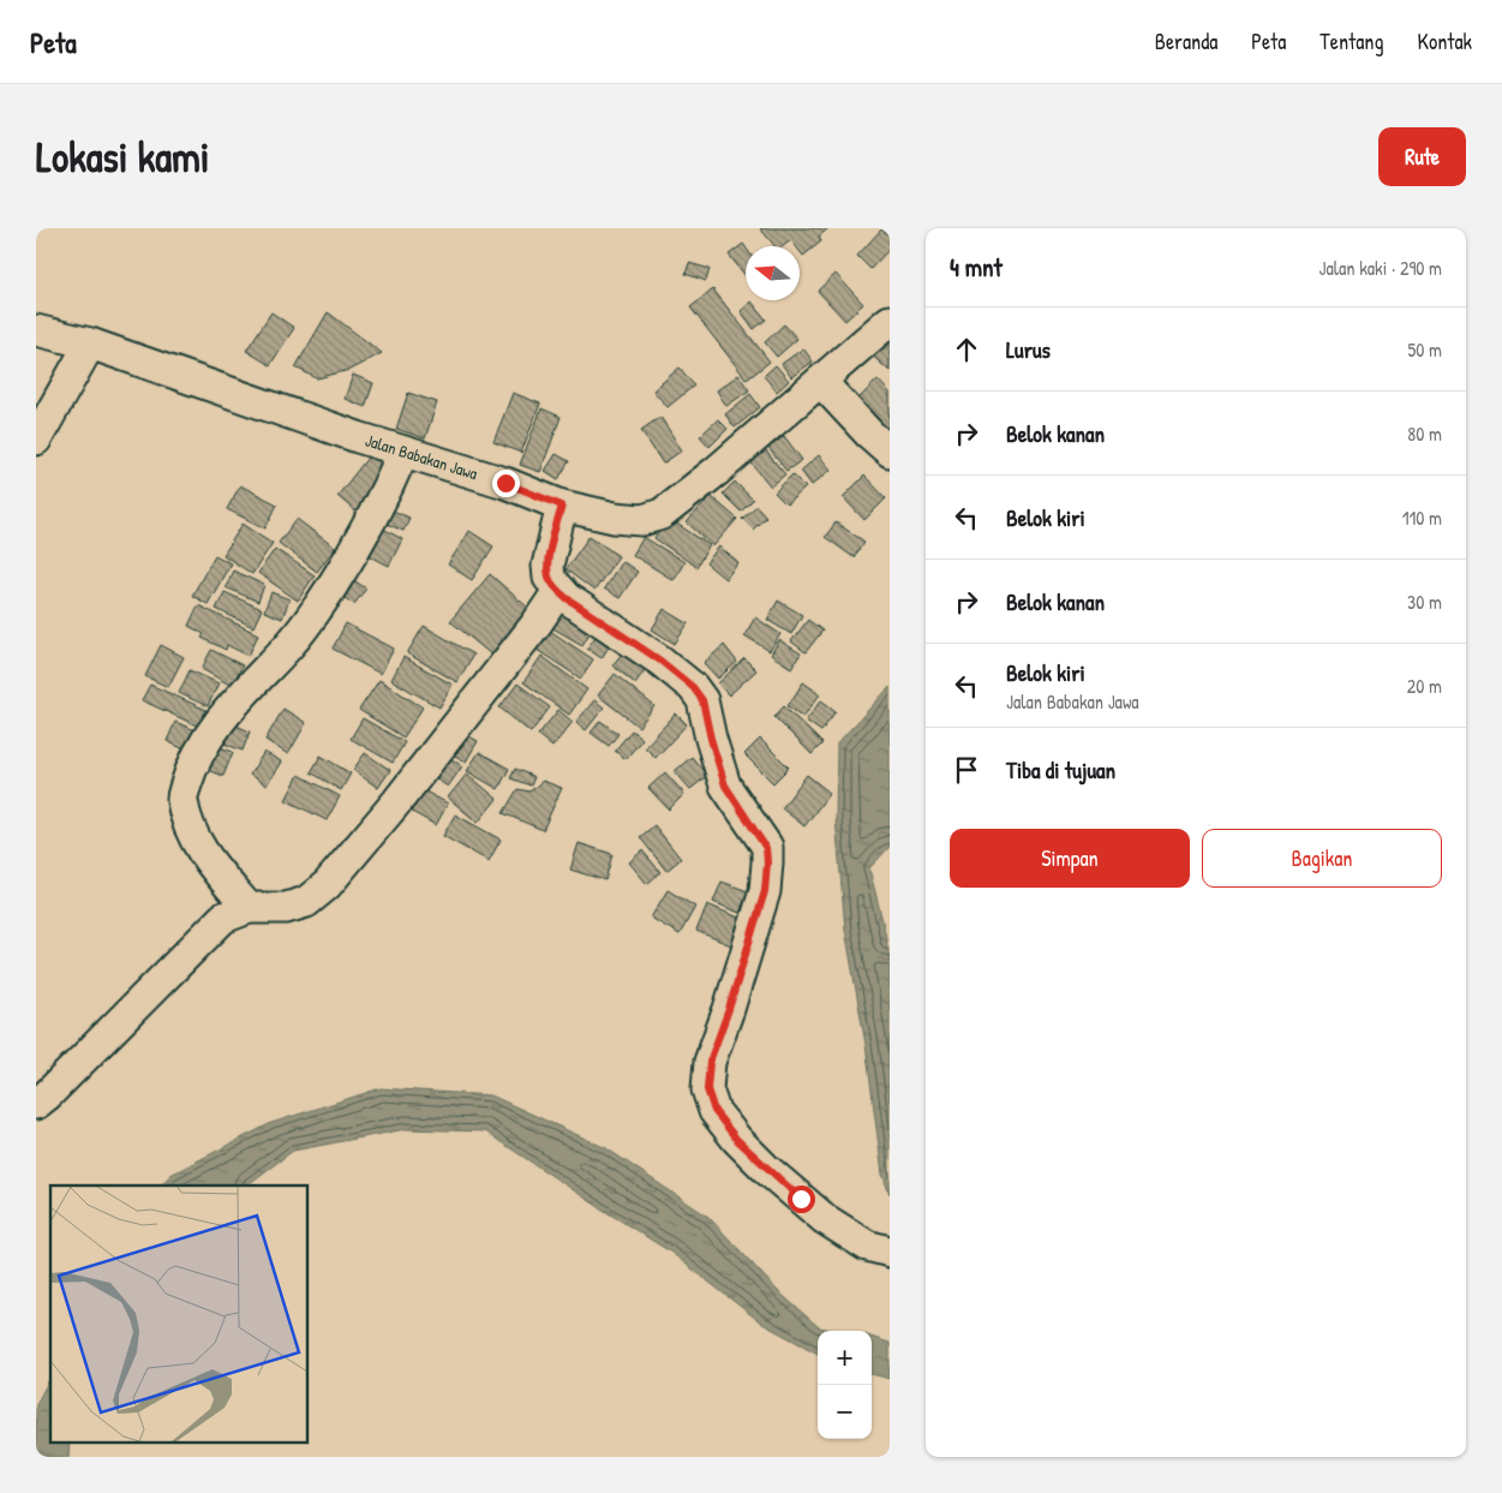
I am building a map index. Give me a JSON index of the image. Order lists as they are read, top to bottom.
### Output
{
  "streets": {
    "street": ["Jalan Babakan Jawa"]
  },
  "north": "left",
  "page": {
    "header": "Peta",
    "nav": [
      "Beranda",
      "Peta",
      "Tentang",
      "Kontak"
    ],
    "buttons": [
      "Rute",
      ["Simpan", "Bagikan"]
    ],
    "title": "Lokasi kami",
    "heading": ["4 mnt", "Jalan kaki · 290 m"],
    "list": [
      ["Lurus", "50 m"],
      ["Belok kanan", "80 m"],
      ["Belok kiri", "110 m"],
      ["Belok kanan", "30 m"],
      ["Belok kiri", "Jalan Babakan Jawa", "20 m"],
      "Tiba di tujuan"
    ],
    "map_buttons": ["+", "−"]
  }
}
